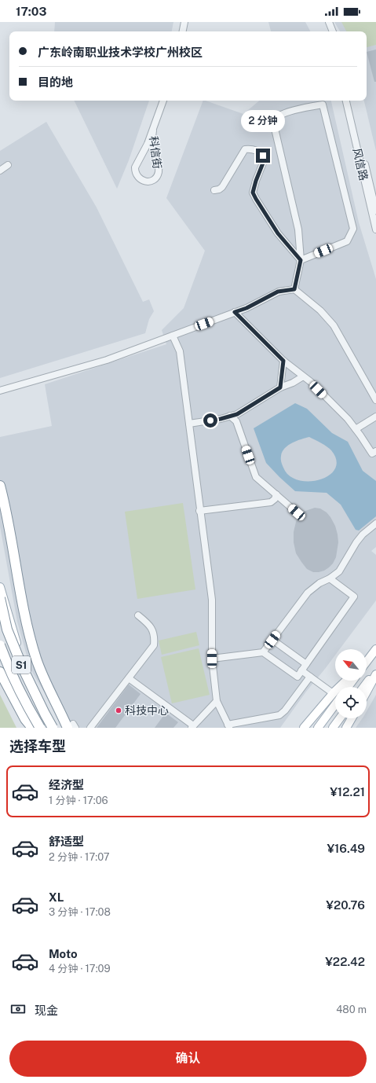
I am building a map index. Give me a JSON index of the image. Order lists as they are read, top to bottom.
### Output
{
  "streets": {
    "highway": ["S1"],
    "street": ["科信街", "风信路"]
  },
  "places": ["科技中心"],
  "north": "top left",
  "page": {
    "status": "17:03",
    "banner": ["广东岭南职业技术学校广州校区", "目的地"],
    "bubble": "2 分钟",
    "heading": "选择车型",
    "list": [
      {
        "name": "经济型",
        "note": "1 分钟 · 17:06",
        "value": "¥12.21"
      },
      {
        "name": "舒适型",
        "note": "2 分钟 · 17:07",
        "value": "¥16.49"
      },
      {
        "name": "XL",
        "note": "3 分钟 · 17:08",
        "value": "¥20.76"
      },
      {
        "name": "Moto",
        "note": "4 分钟 · 17:09",
        "value": "¥22.42"
      }
    ],
    "pay": ["现金", "480 m"],
    "buttons": "确认"
  }
}
